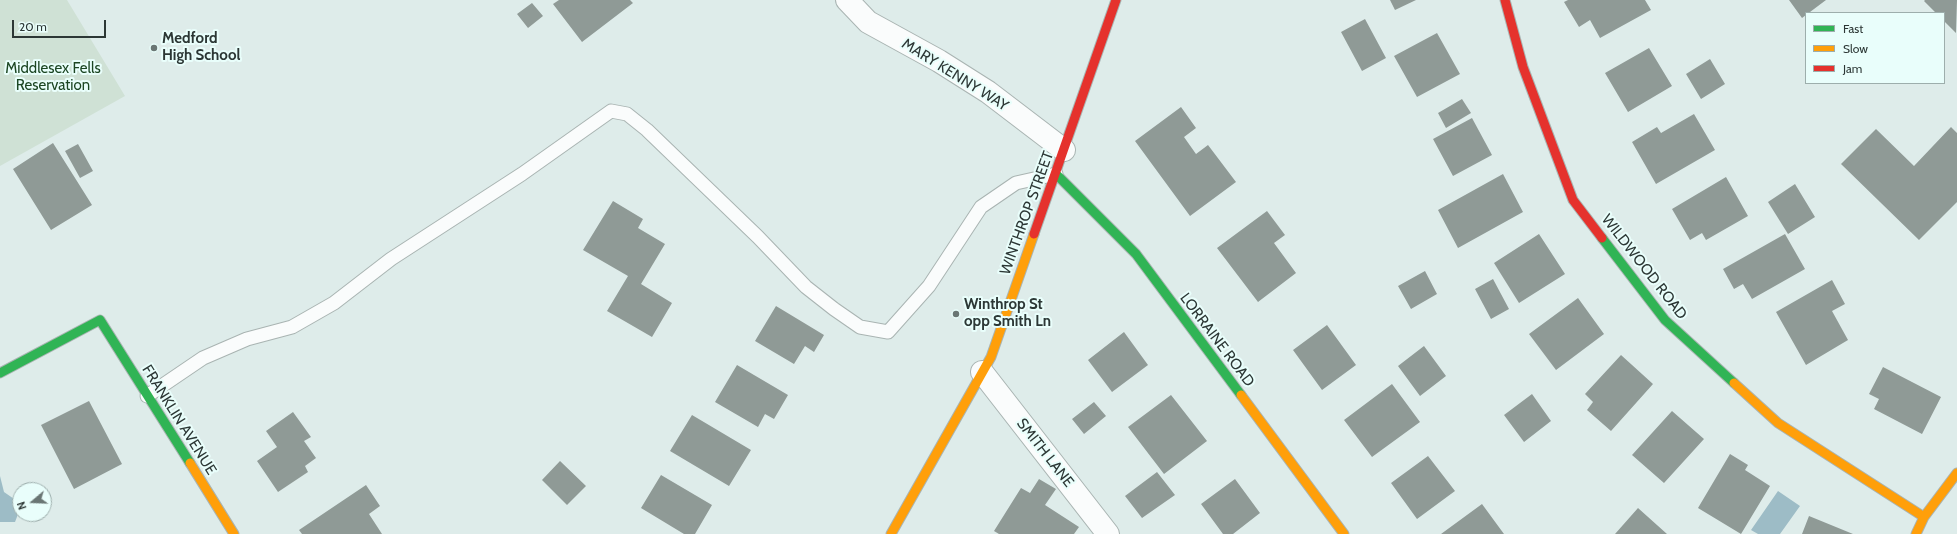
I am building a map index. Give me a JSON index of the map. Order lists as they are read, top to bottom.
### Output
{
  "streets": {
    "street": [
      "MARY KENNY WAY",
      "WINTHROP STREET",
      "WILDWOOD ROAD",
      "LORRAINE ROAD",
      "FRANKLIN AVENUE",
      "SMITH LANE"
    ]
  },
  "crossings": [
    ["MARY KENNY WAY", "WINTHROP STREET"],
    ["WINTHROP STREET", "LORRAINE ROAD"],
    ["WINTHROP STREET", "SMITH LANE"]
  ],
  "parks": ["Middlesex Fells Reservation"],
  "places": ["Medford High School", "Winthrop St opp Smith Ln"],
  "legend": ["Fast", "Slow", "Jam"],
  "scale_bar": "20 m",
  "north": "left"
}
